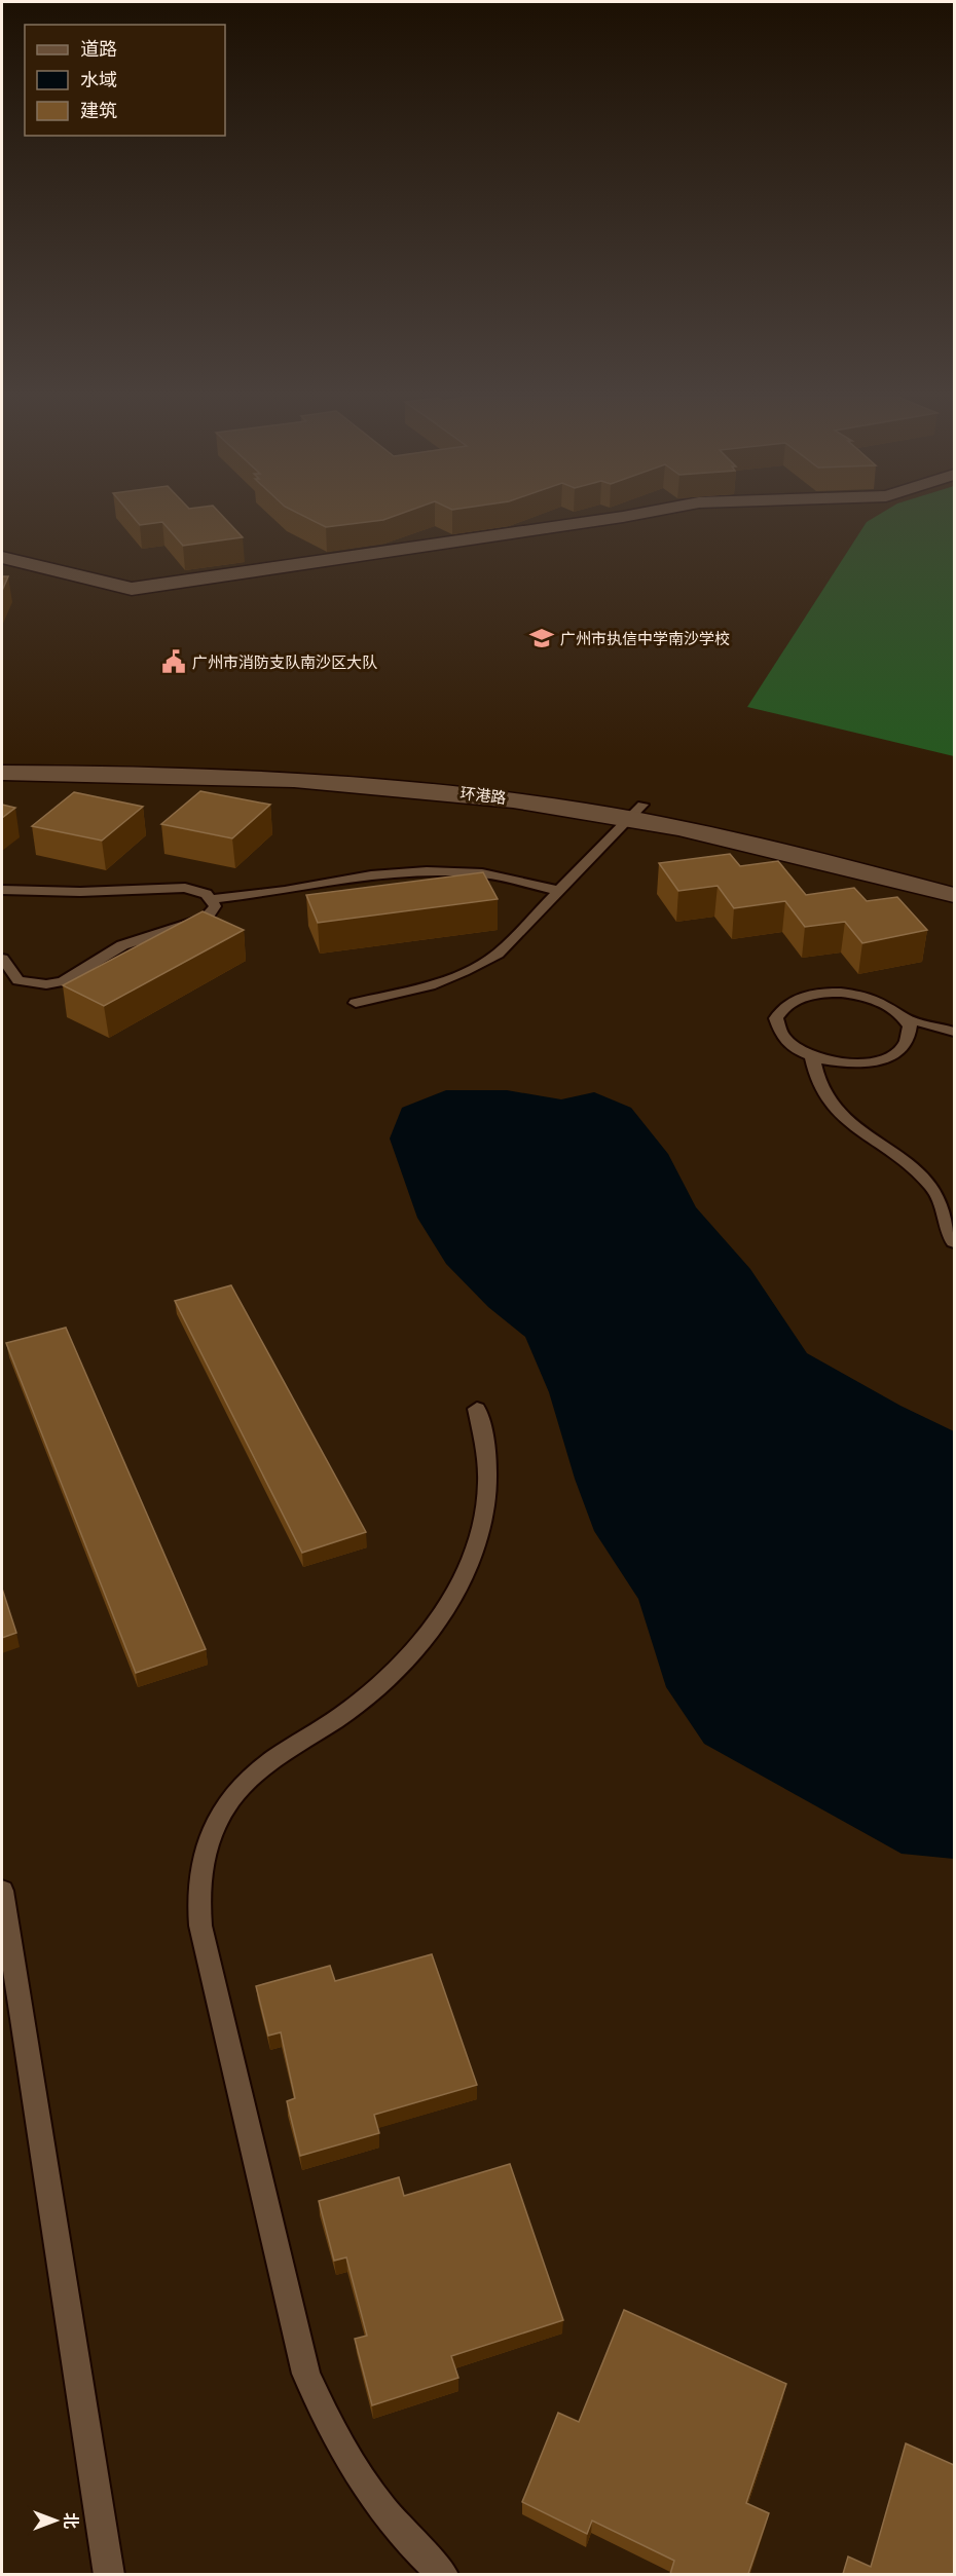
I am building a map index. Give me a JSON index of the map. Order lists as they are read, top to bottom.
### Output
{
  "streets": {
    "street": ["环港路"]
  },
  "places": {
    "school or university": ["广州市执信中学南沙学校"],
    "public building": ["广州市消防支队南沙区大队"]
  },
  "legend": ["道路", "水域", "建筑"],
  "north": "right"
}
